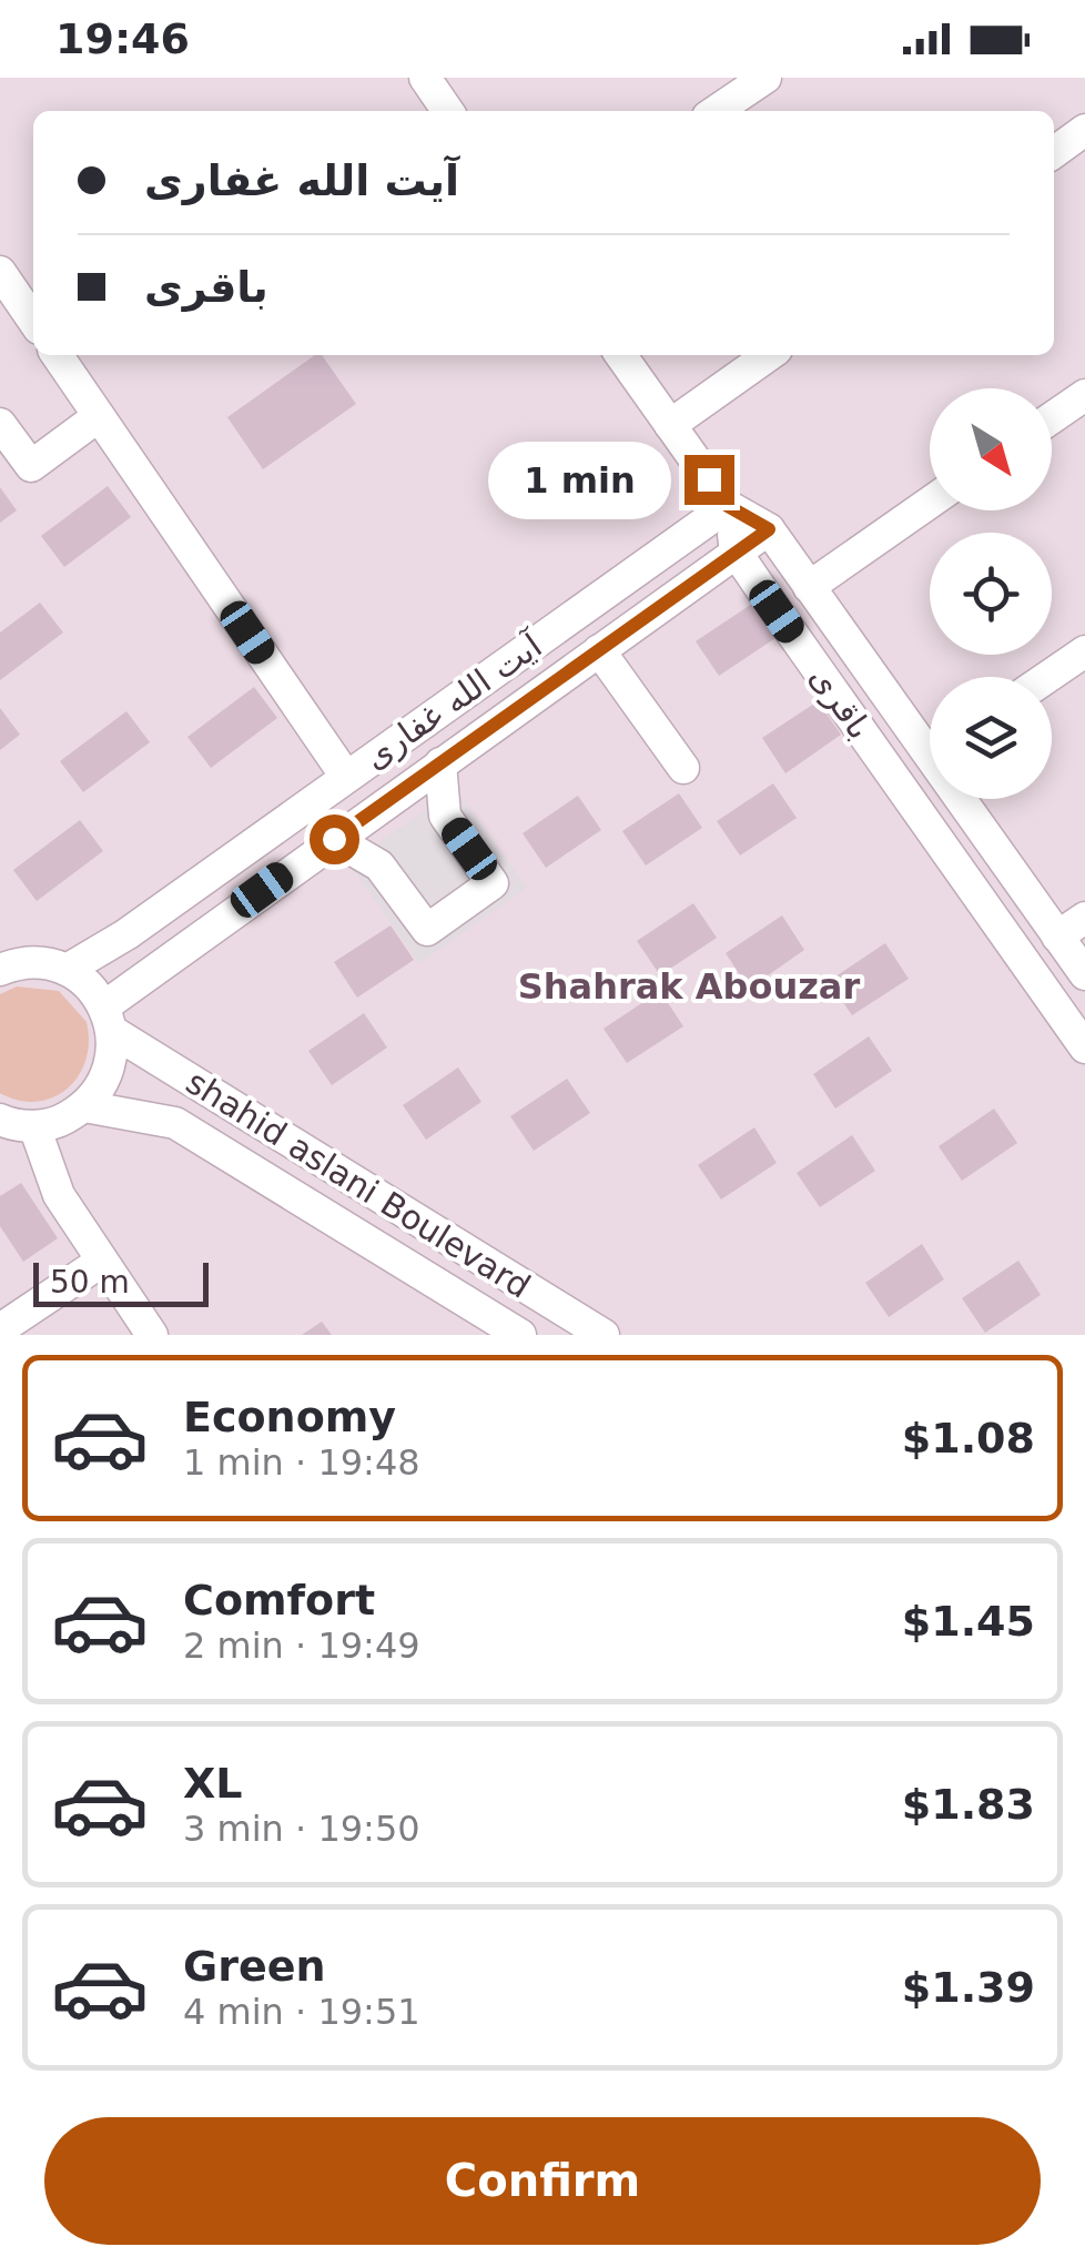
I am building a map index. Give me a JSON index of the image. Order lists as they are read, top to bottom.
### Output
{
  "streets": {
    "street": ["آیت الله غفاری", "باقری", "shahid aslani Boulevard"]
  },
  "crossings": [
    ["آیت الله غفاری", "باقری"],
    ["آیت الله غفاری", "shahid aslani Boulevard"]
  ],
  "districts": ["Shahrak Abouzar"],
  "scale_bar": "50 m",
  "north": "bottom right",
  "page": {
    "status": "19:46",
    "banner": ["آیت الله غفاری", "باقری"],
    "bubble": "1 min",
    "scale": "50 m",
    "list": [
      {
        "name": "Economy",
        "note": "1 min · 19:48",
        "value": "$1.08"
      },
      {
        "name": "Comfort",
        "note": "2 min · 19:49",
        "value": "$1.45"
      },
      {
        "name": "XL",
        "note": "3 min · 19:50",
        "value": "$1.83"
      },
      {
        "name": "Green",
        "note": "4 min · 19:51",
        "value": "$1.39"
      }
    ],
    "buttons": "Confirm"
  }
}
